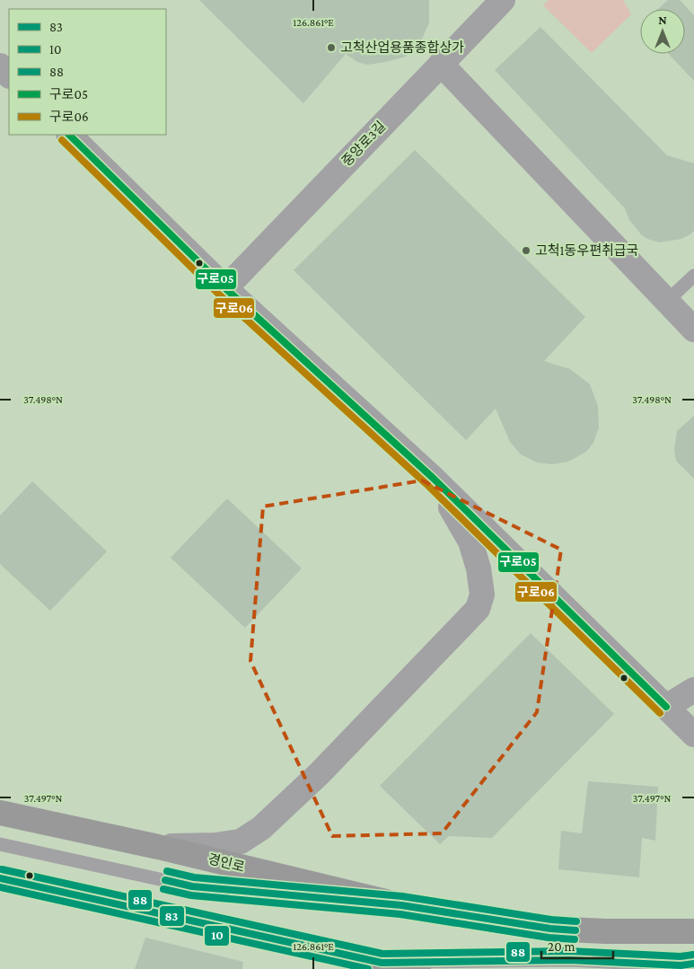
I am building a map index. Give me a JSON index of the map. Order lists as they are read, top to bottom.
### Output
{
  "streets": {
    "main road": ["경인로"],
    "street": ["중앙로3길"]
  },
  "places": ["고척산업용품종합상가", "고척1동우편취급국"],
  "lines": [
    "transit line 구로05",
    "transit line 구로06",
    "transit line 88",
    "transit line 83",
    "transit line 10"
  ],
  "legend": [
    "83",
    "10",
    "88",
    "구로05",
    "구로06"
  ],
  "scale_bar": "20 m",
  "north": "top",
  "coordinates": ["126.861°E", "37.498°N", "37.497°N"]
}
